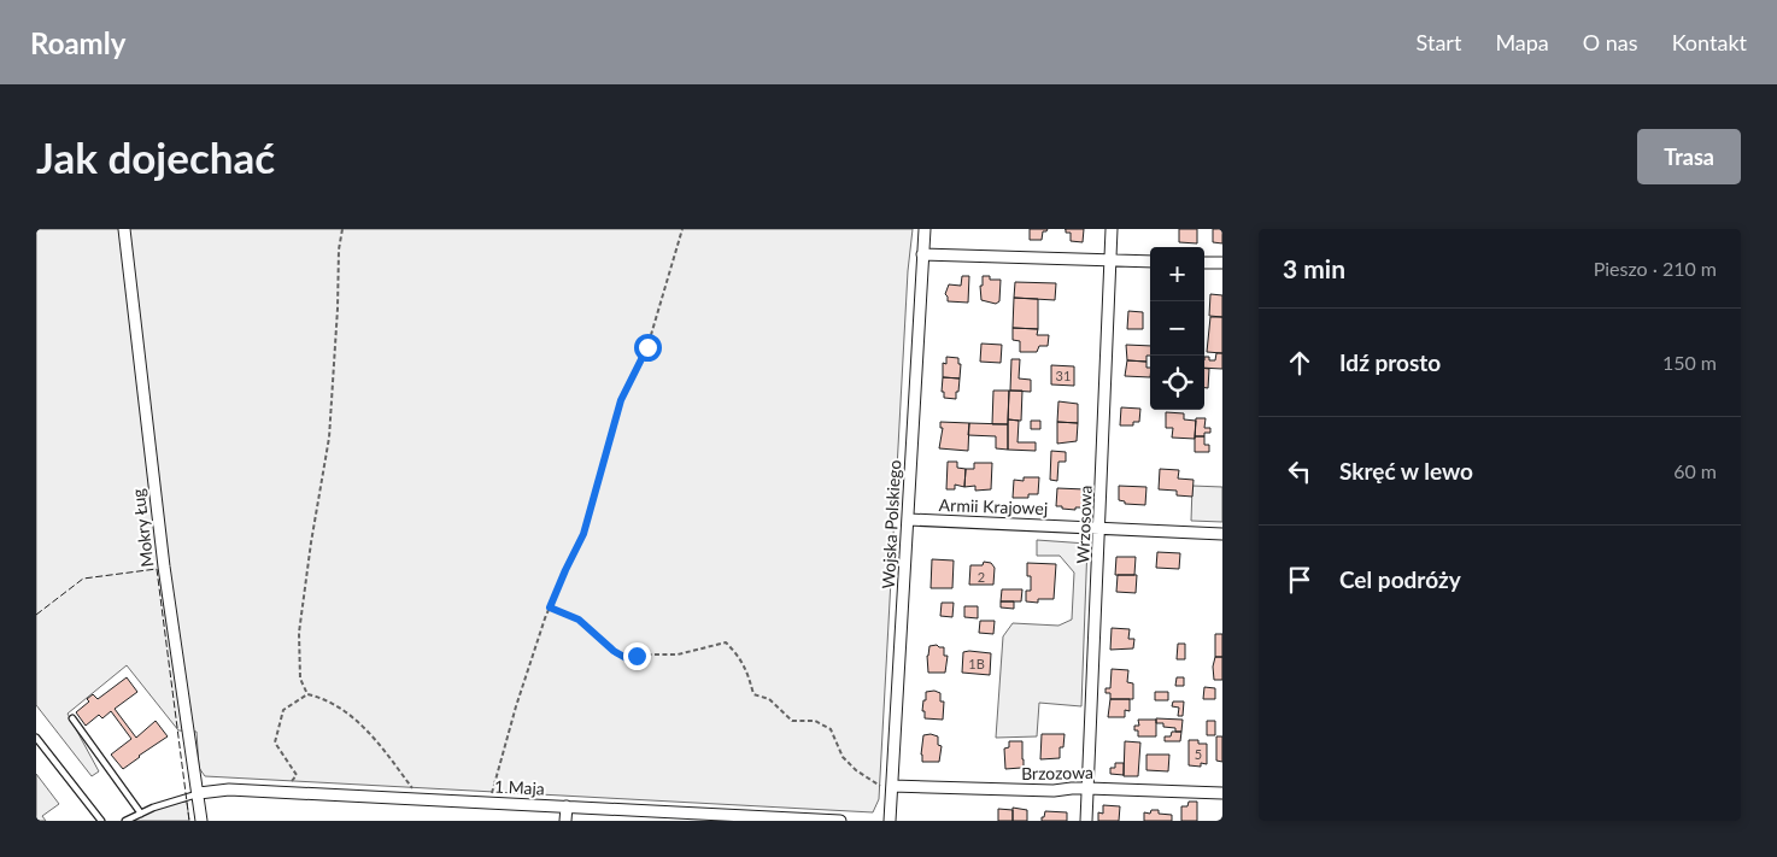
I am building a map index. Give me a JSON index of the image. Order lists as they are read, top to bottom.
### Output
{
  "streets": {
    "street": [
      "Armii Krajowej",
      "Wojska Polskiego",
      "Wrzosowa",
      "Mokry Ług",
      "Brzozowa",
      "1 Maja"
    ]
  },
  "crossings": [
    ["Armii Krajowej", "Wojska Polskiego"],
    ["Armii Krajowej", "Wrzosowa"],
    ["Wojska Polskiego", "Brzozowa"],
    ["Wrzosowa", "Brzozowa"],
    ["Mokry Ług", "1 Maja"]
  ],
  "house_numbers": [
    "31",
    "2",
    "1B",
    "5"
  ],
  "page": {
    "header": "Roamly",
    "nav": [
      "Start",
      "Mapa",
      "O nas",
      "Kontakt"
    ],
    "buttons": "Trasa",
    "title": "Jak dojechać",
    "heading": ["3 min", "Pieszo · 210 m"],
    "map_buttons": ["+", "−"],
    "list": [
      ["Idź prosto", "150 m"],
      ["Skręć w lewo", "60 m"],
      "Cel podróży"
    ]
  }
}
